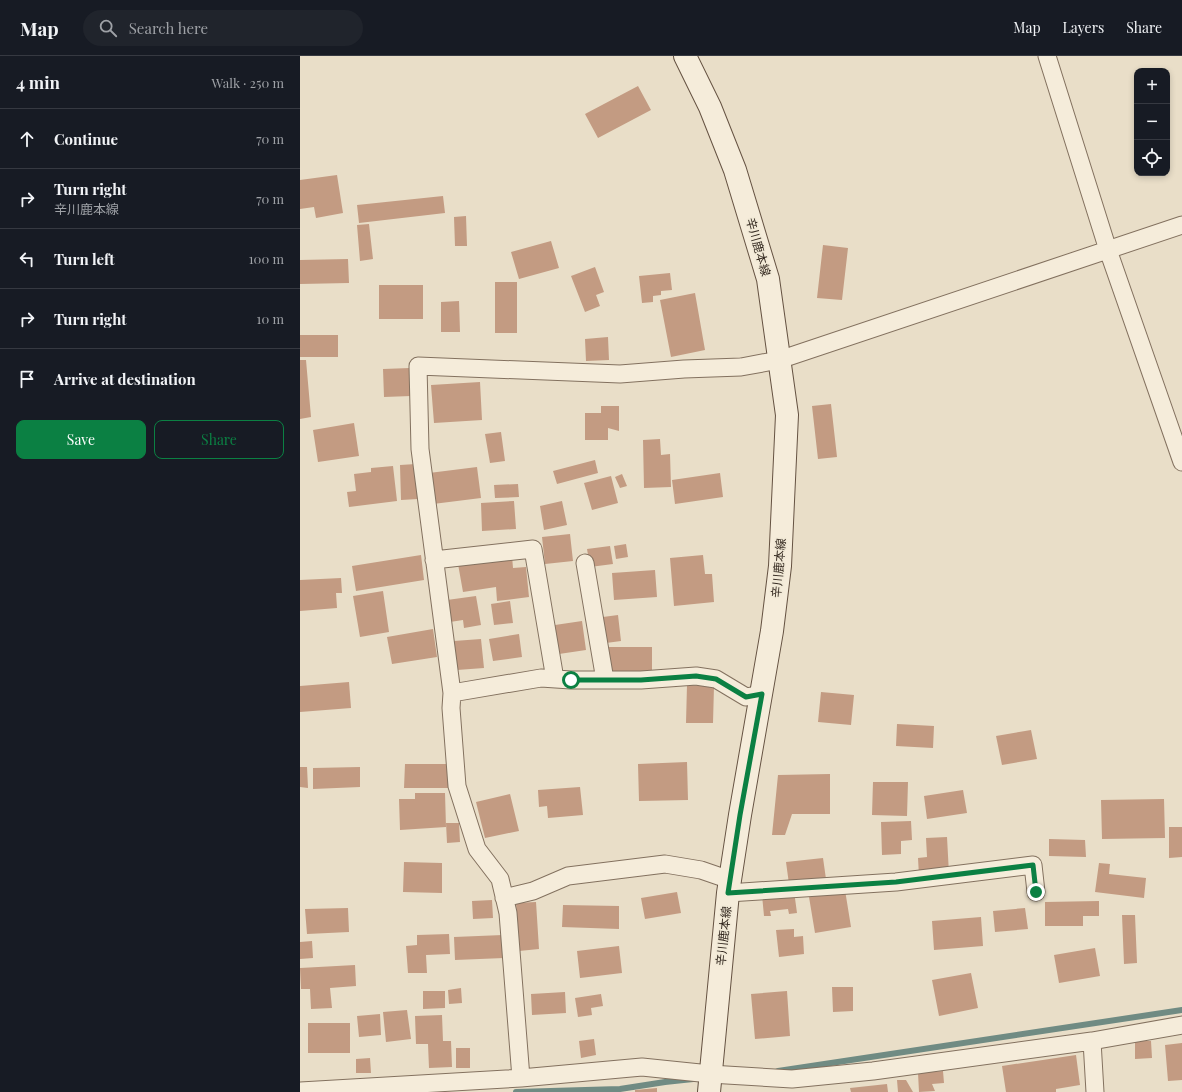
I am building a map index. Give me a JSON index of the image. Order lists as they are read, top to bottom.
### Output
{
  "streets": {
    "main road": ["辛川鹿本線"]
  },
  "page": {
    "header": "Map",
    "search": "Search here",
    "nav": ["Map", "Layers", "Share"],
    "heading": ["4 min", "Walk · 250 m"],
    "map_buttons": ["+", "−"],
    "list": [
      ["Continue", "70 m"],
      ["Turn right", "辛川鹿本線", "70 m"],
      ["Turn left", "100 m"],
      ["Turn right", "10 m"],
      "Arrive at destination"
    ],
    "buttons": ["Save", "Share"]
  }
}
